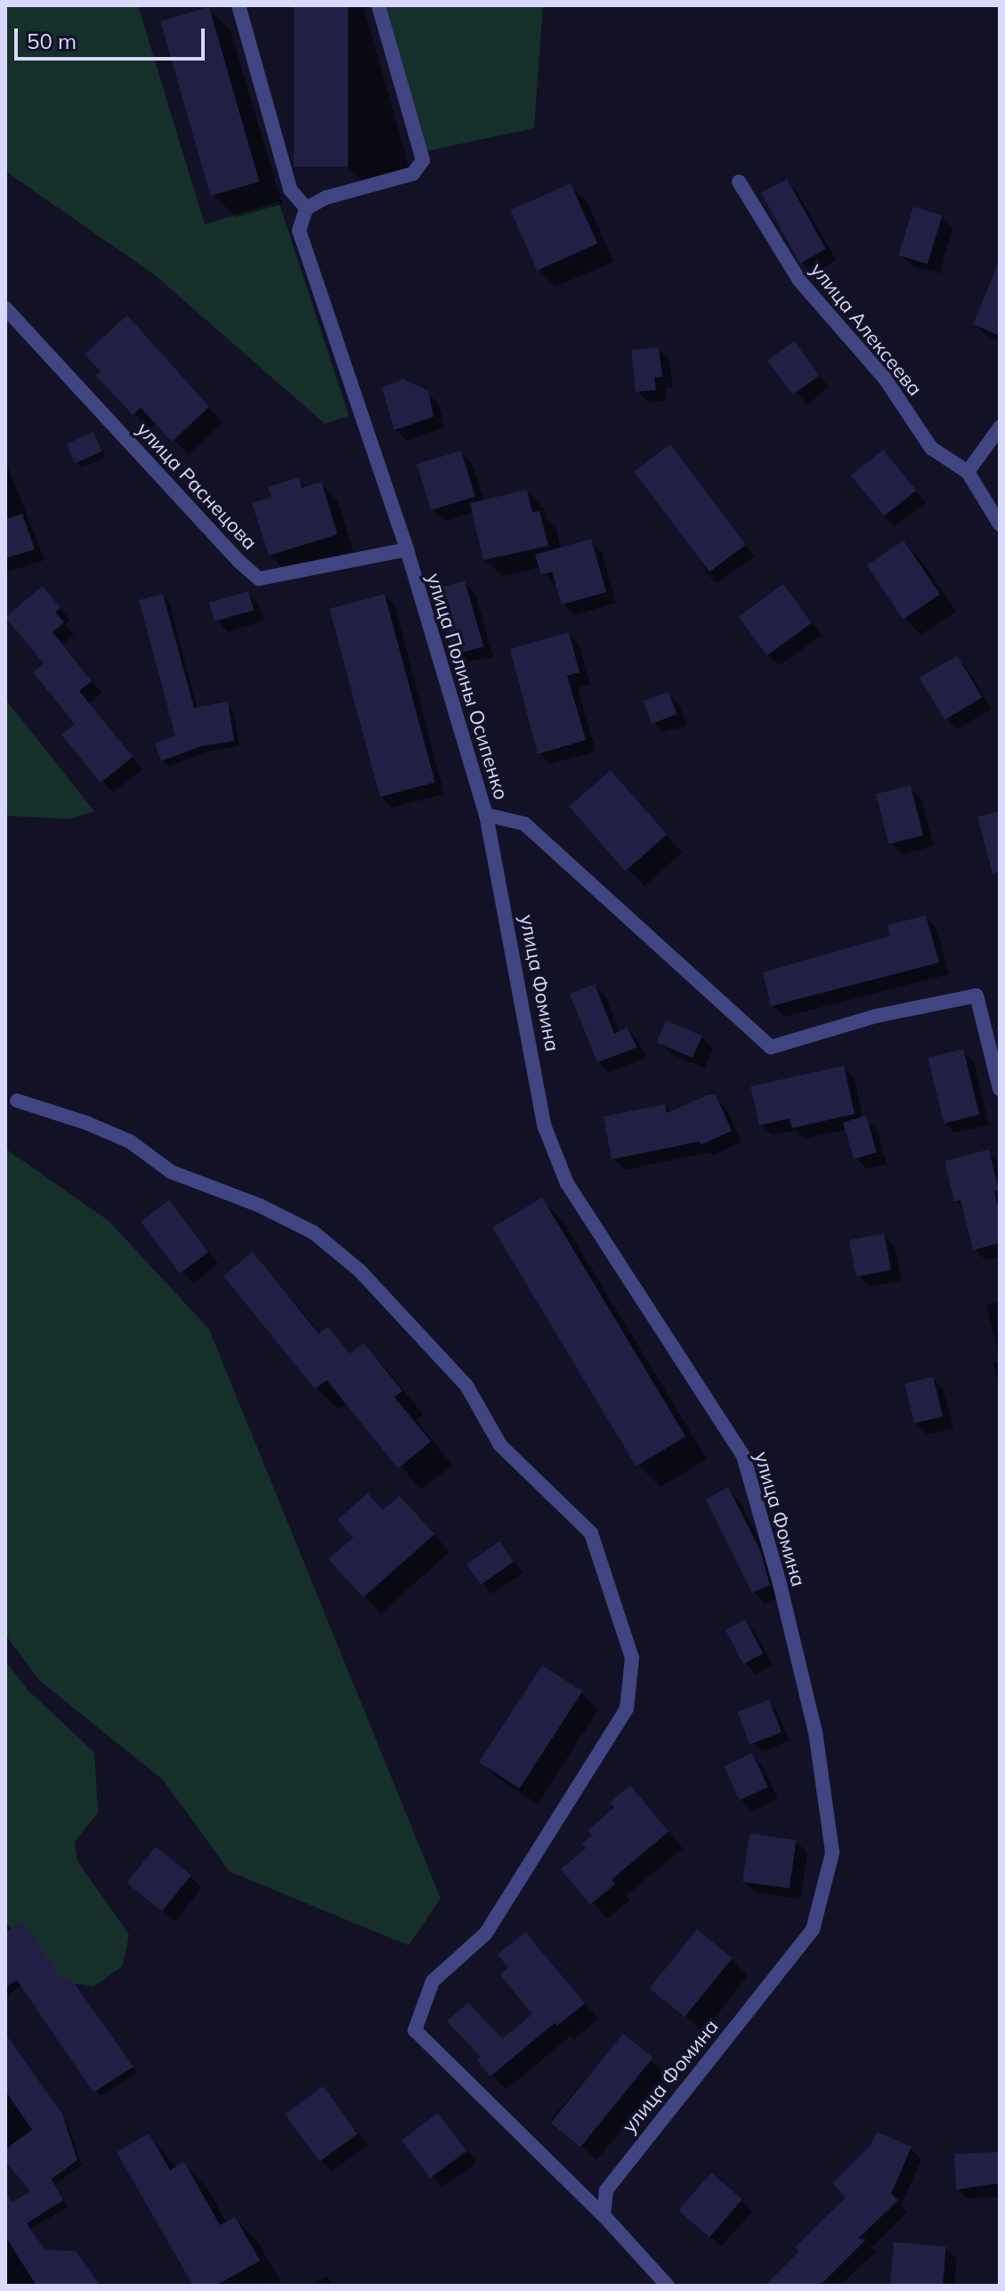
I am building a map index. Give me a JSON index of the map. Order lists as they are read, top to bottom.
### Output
{
  "streets": {
    "street": [
      "улица Алексеева",
      "улица Раснецова",
      "улица Полины Осипенко",
      "улица Фомина"
    ]
  },
  "crossings": [
    ["улица Раснецова", "улица Полины Осипенко"],
    ["улица Полины Осипенко", "улица Фомина"]
  ],
  "scale_bar": "50 m"
}
